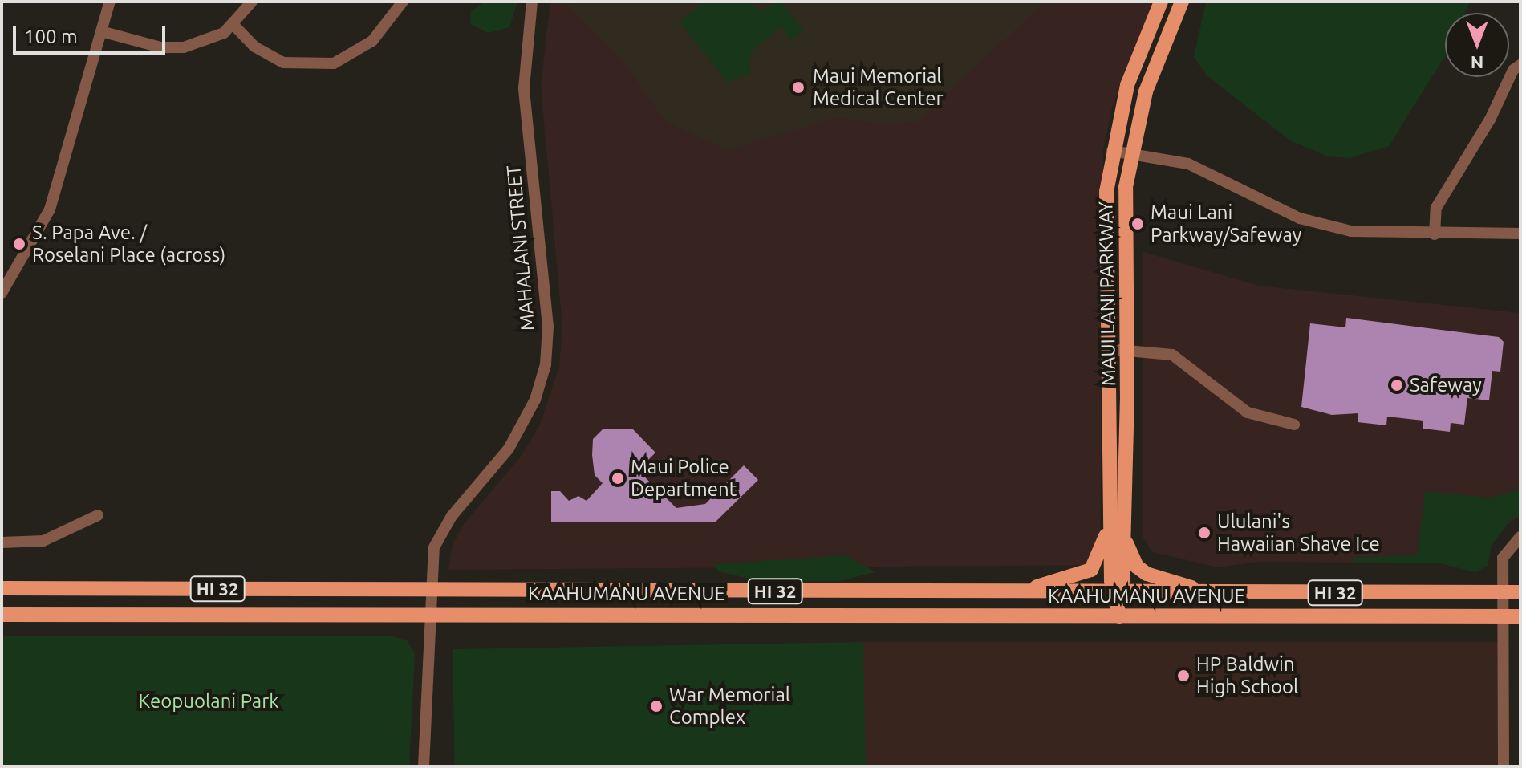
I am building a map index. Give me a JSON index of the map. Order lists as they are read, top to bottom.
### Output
{
  "streets": {
    "main road": ["MAUI LANI PARKWAY", "HI 32", "KAAHUMANU AVENUE"],
    "street": ["MAHALANI STREET"]
  },
  "crossings": [
    ["MAHALANI STREET", "KAAHUMANU AVENUE"],
    ["MAUI LANI PARKWAY", "KAAHUMANU AVENUE"]
  ],
  "parks": ["Keopuolani Park"],
  "places": [
    "Maui Memorial Medical Center",
    "Maui Lani Parkway/Safeway",
    "S. Papa Ave. / Roselani Place (across)",
    "Safeway",
    "Maui Police Department",
    "Ululani's Hawaiian Shave Ice",
    "HP Baldwin High School",
    "War Memorial Complex"
  ],
  "scale_bar": "100 m",
  "north": "bottom"
}
